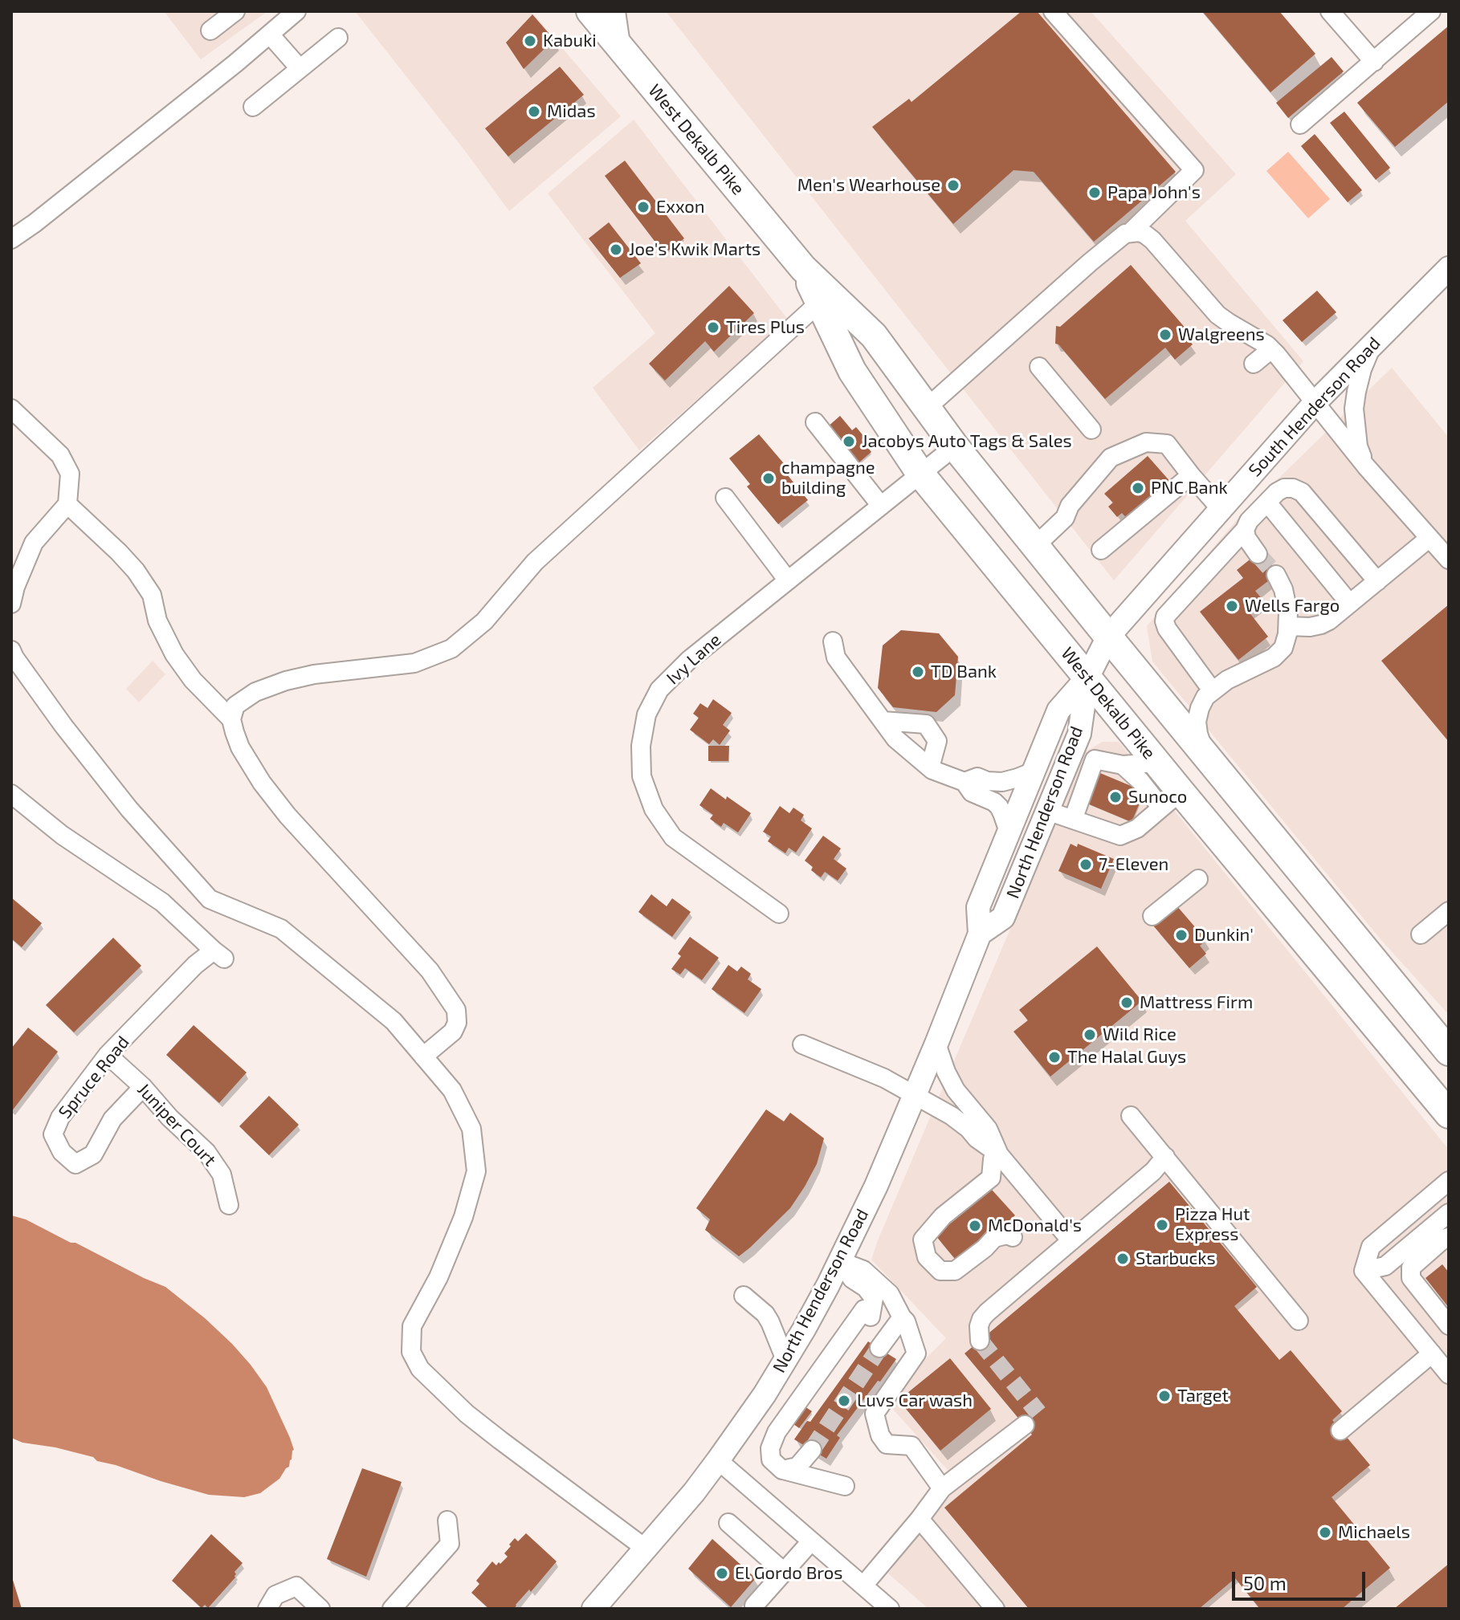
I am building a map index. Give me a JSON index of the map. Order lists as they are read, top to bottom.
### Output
{
  "streets": {
    "highway": ["West Dekalb Pike"],
    "main road": ["South Henderson Road", "North Henderson Road"],
    "street": ["Ivy Lane", "Spruce Road", "Juniper Court"]
  },
  "crossings": [
    ["West Dekalb Pike", "South Henderson Road"],
    ["West Dekalb Pike", "Ivy Lane"],
    ["West Dekalb Pike", "North Henderson Road"],
    ["South Henderson Road", "North Henderson Road"],
    ["Spruce Road", "Juniper Court"]
  ],
  "places": [
    "Kabuki",
    "Midas",
    "Men's Wearhouse",
    "Papa John's",
    "Exxon",
    "Joe's Kwik Marts",
    "Tires Plus",
    "Walgreens",
    "Jacobys Auto Tags & Sales",
    "champagne building",
    "PNC Bank",
    "Wells Fargo",
    "TD Bank",
    "Sunoco",
    "7-Eleven",
    "Dunkin'",
    "Mattress Firm",
    "Wild Rice",
    "The Halal Guys",
    "Pizza Hut Express",
    "McDonald's",
    "Starbucks",
    "Target",
    "Luvs Car wash",
    "Michaels",
    "El Gordo Bros"
  ],
  "scale_bar": "50 m"
}
